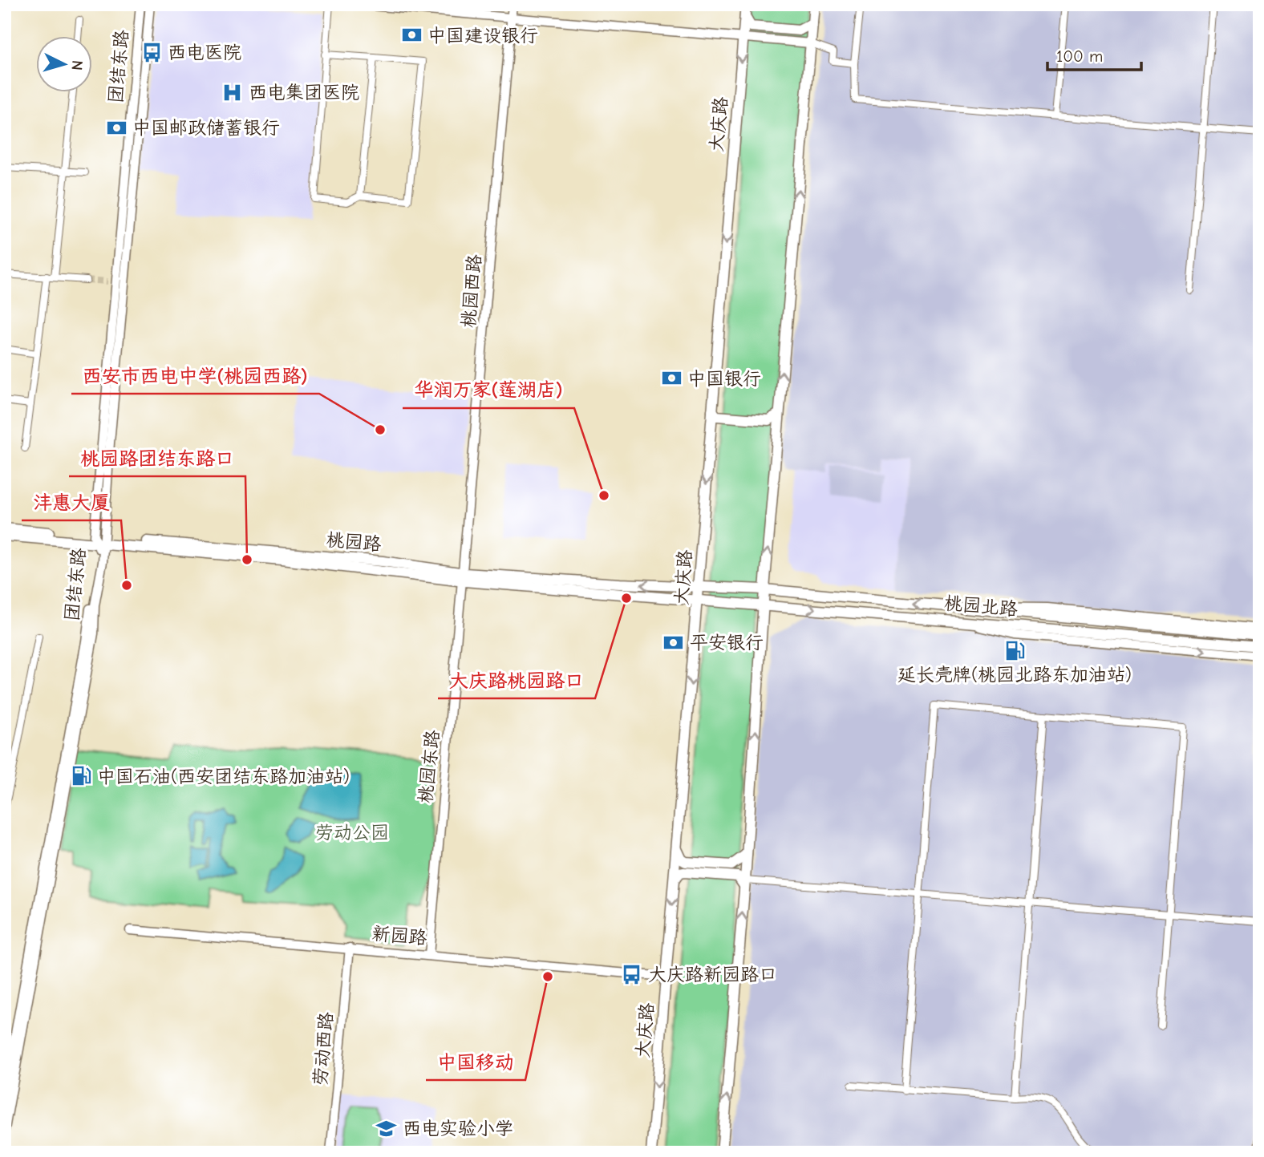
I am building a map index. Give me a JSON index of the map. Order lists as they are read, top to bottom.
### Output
{
  "streets": {
    "main road": ["大庆路", "桃园路", "桃园北路"],
    "street": [
      "团结东路",
      "桃园西路",
      "桃园东路",
      "新园路",
      "劳动西路"
    ]
  },
  "crossings": [
    ["团结东路", "桃园路"],
    ["大庆路", "桃园路"],
    ["大庆路", "桃园北路"],
    ["大庆路", "新园路"],
    ["桃园西路", "桃园路"],
    ["桃园西路", "桃园东路"],
    ["桃园路", "桃园北路"],
    ["桃园路", "桃园东路"],
    ["桃园东路", "新园路"],
    ["新园路", "劳动西路"]
  ],
  "parks": ["劳动公园"],
  "places": {
    "bank": [
      "中国建设银行",
      "中国邮政储蓄银行",
      "中国银行",
      "平安银行"
    ],
    "bus stop": ["西电医院", "大庆路新园路口"],
    "hospital": ["西电集团医院"],
    "other": [
      "西安市西电中学(桃园西路)",
      "华润万家(莲湖店)",
      "桃园路团结东路口",
      "沣惠大厦",
      "大庆路桃园路口",
      "中国移动"
    ],
    "fuel station": ["延长壳牌(桃园北路东加油站)", "中国石油(西安团结东路加油站)"],
    "school or university": ["西电实验小学"]
  },
  "scale_bar": "100 m",
  "north": "right"
}
